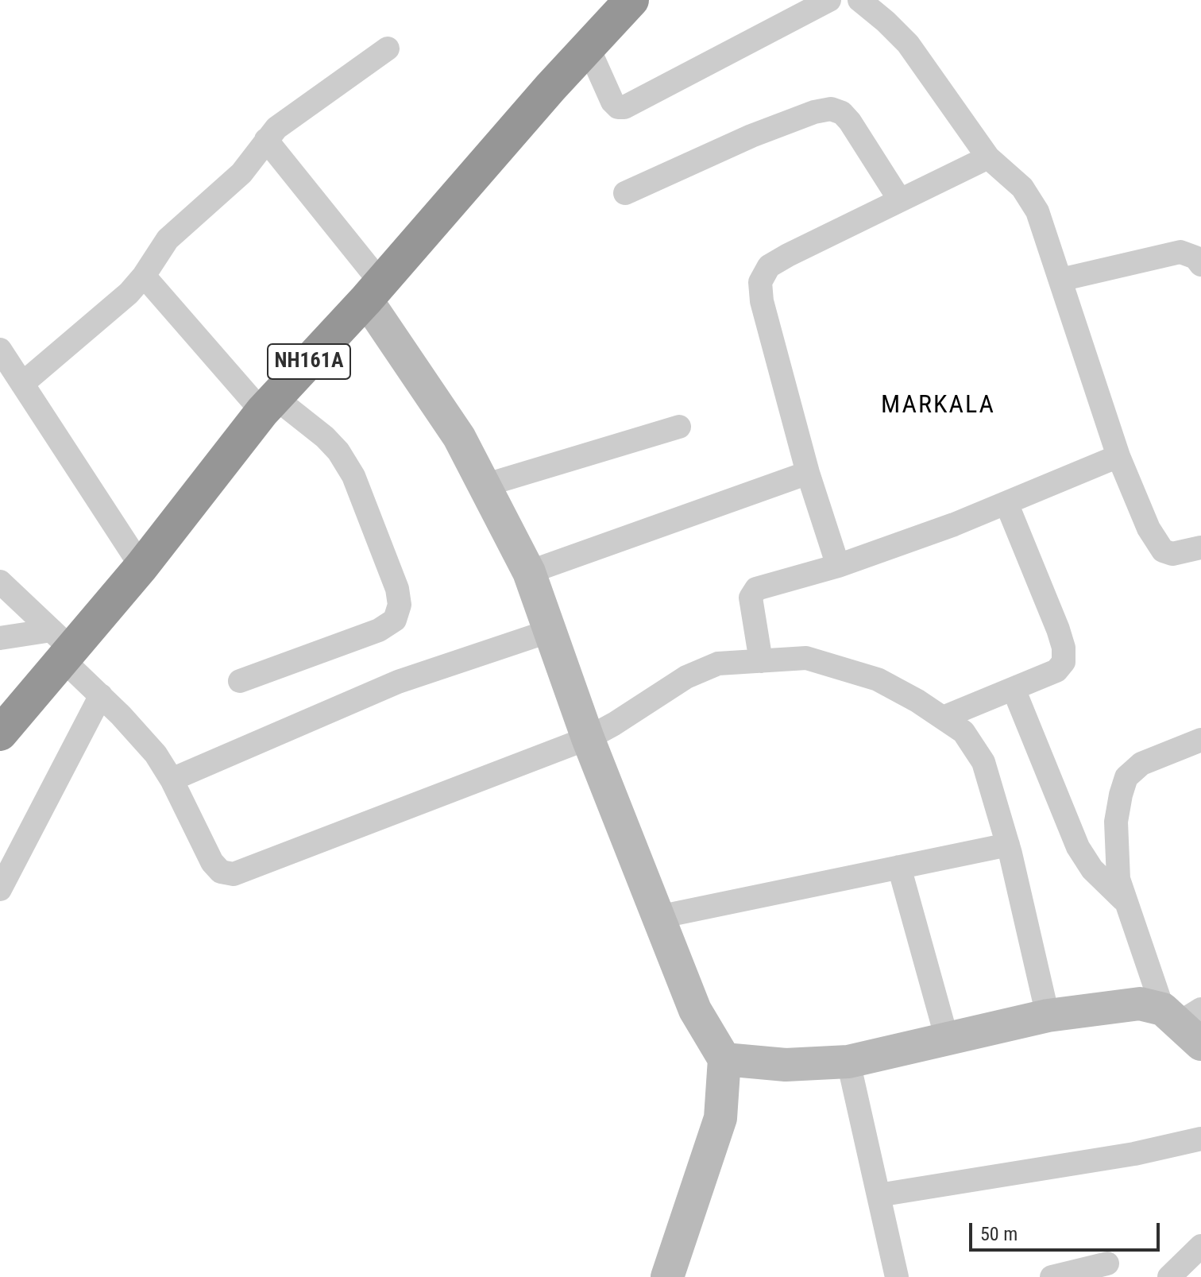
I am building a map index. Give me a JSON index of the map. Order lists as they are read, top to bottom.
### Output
{
  "streets": {
    "highway": ["NH161A"]
  },
  "districts": ["MARKALA"],
  "scale_bar": "50 m"
}
